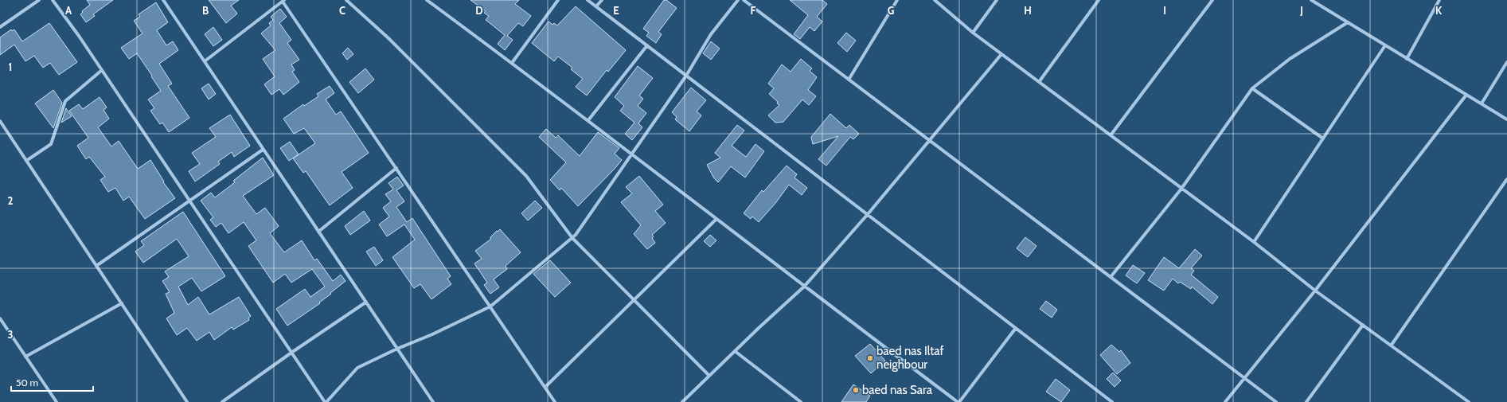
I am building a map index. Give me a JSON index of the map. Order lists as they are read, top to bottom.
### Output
{
  "places": ["baed nas Iltaf neighbour", "baed nas Sara"],
  "scale_bar": "50 m",
  "grid": {
    "columns": [
      "A",
      "B",
      "C",
      "D",
      "E",
      "F",
      "G",
      "H",
      "I",
      "J",
      "K"
    ],
    "rows": ["1", "2", "3"]
  }
}
